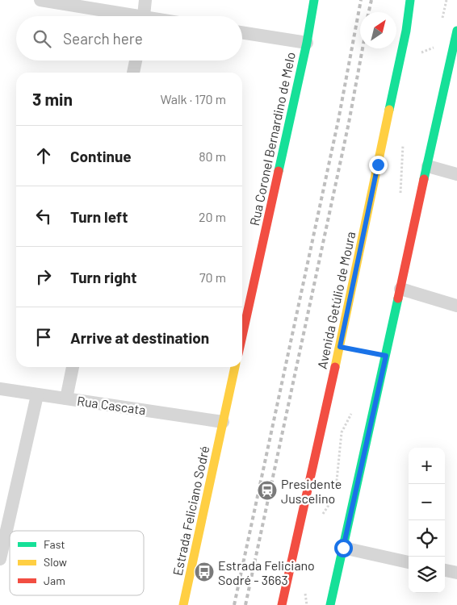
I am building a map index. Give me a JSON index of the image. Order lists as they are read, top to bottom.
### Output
{
  "streets": {
    "main road": ["Rua Coronel Bernardino de Melo", "Avenida Getúlio de Moura", "Estrada Feliciano Sodré"],
    "street": ["Rua Cascata"]
  },
  "crossings": [
    ["Rua Cascata", "Estrada Feliciano Sodré"]
  ],
  "places": {
    "station": ["Presidente Juscelino"],
    "bus stop": ["Estrada Feliciano Sodré - 3663"]
  },
  "legend": ["Fast", "Slow", "Jam"],
  "north": "top right",
  "page": {
    "search": "Search here",
    "heading": ["3 min", "Walk · 170 m"],
    "list": [
      ["Continue", "80 m"],
      ["Turn left", "20 m"],
      ["Turn right", "70 m"],
      "Arrive at destination"
    ],
    "map_buttons": ["+", "−"]
  }
}
